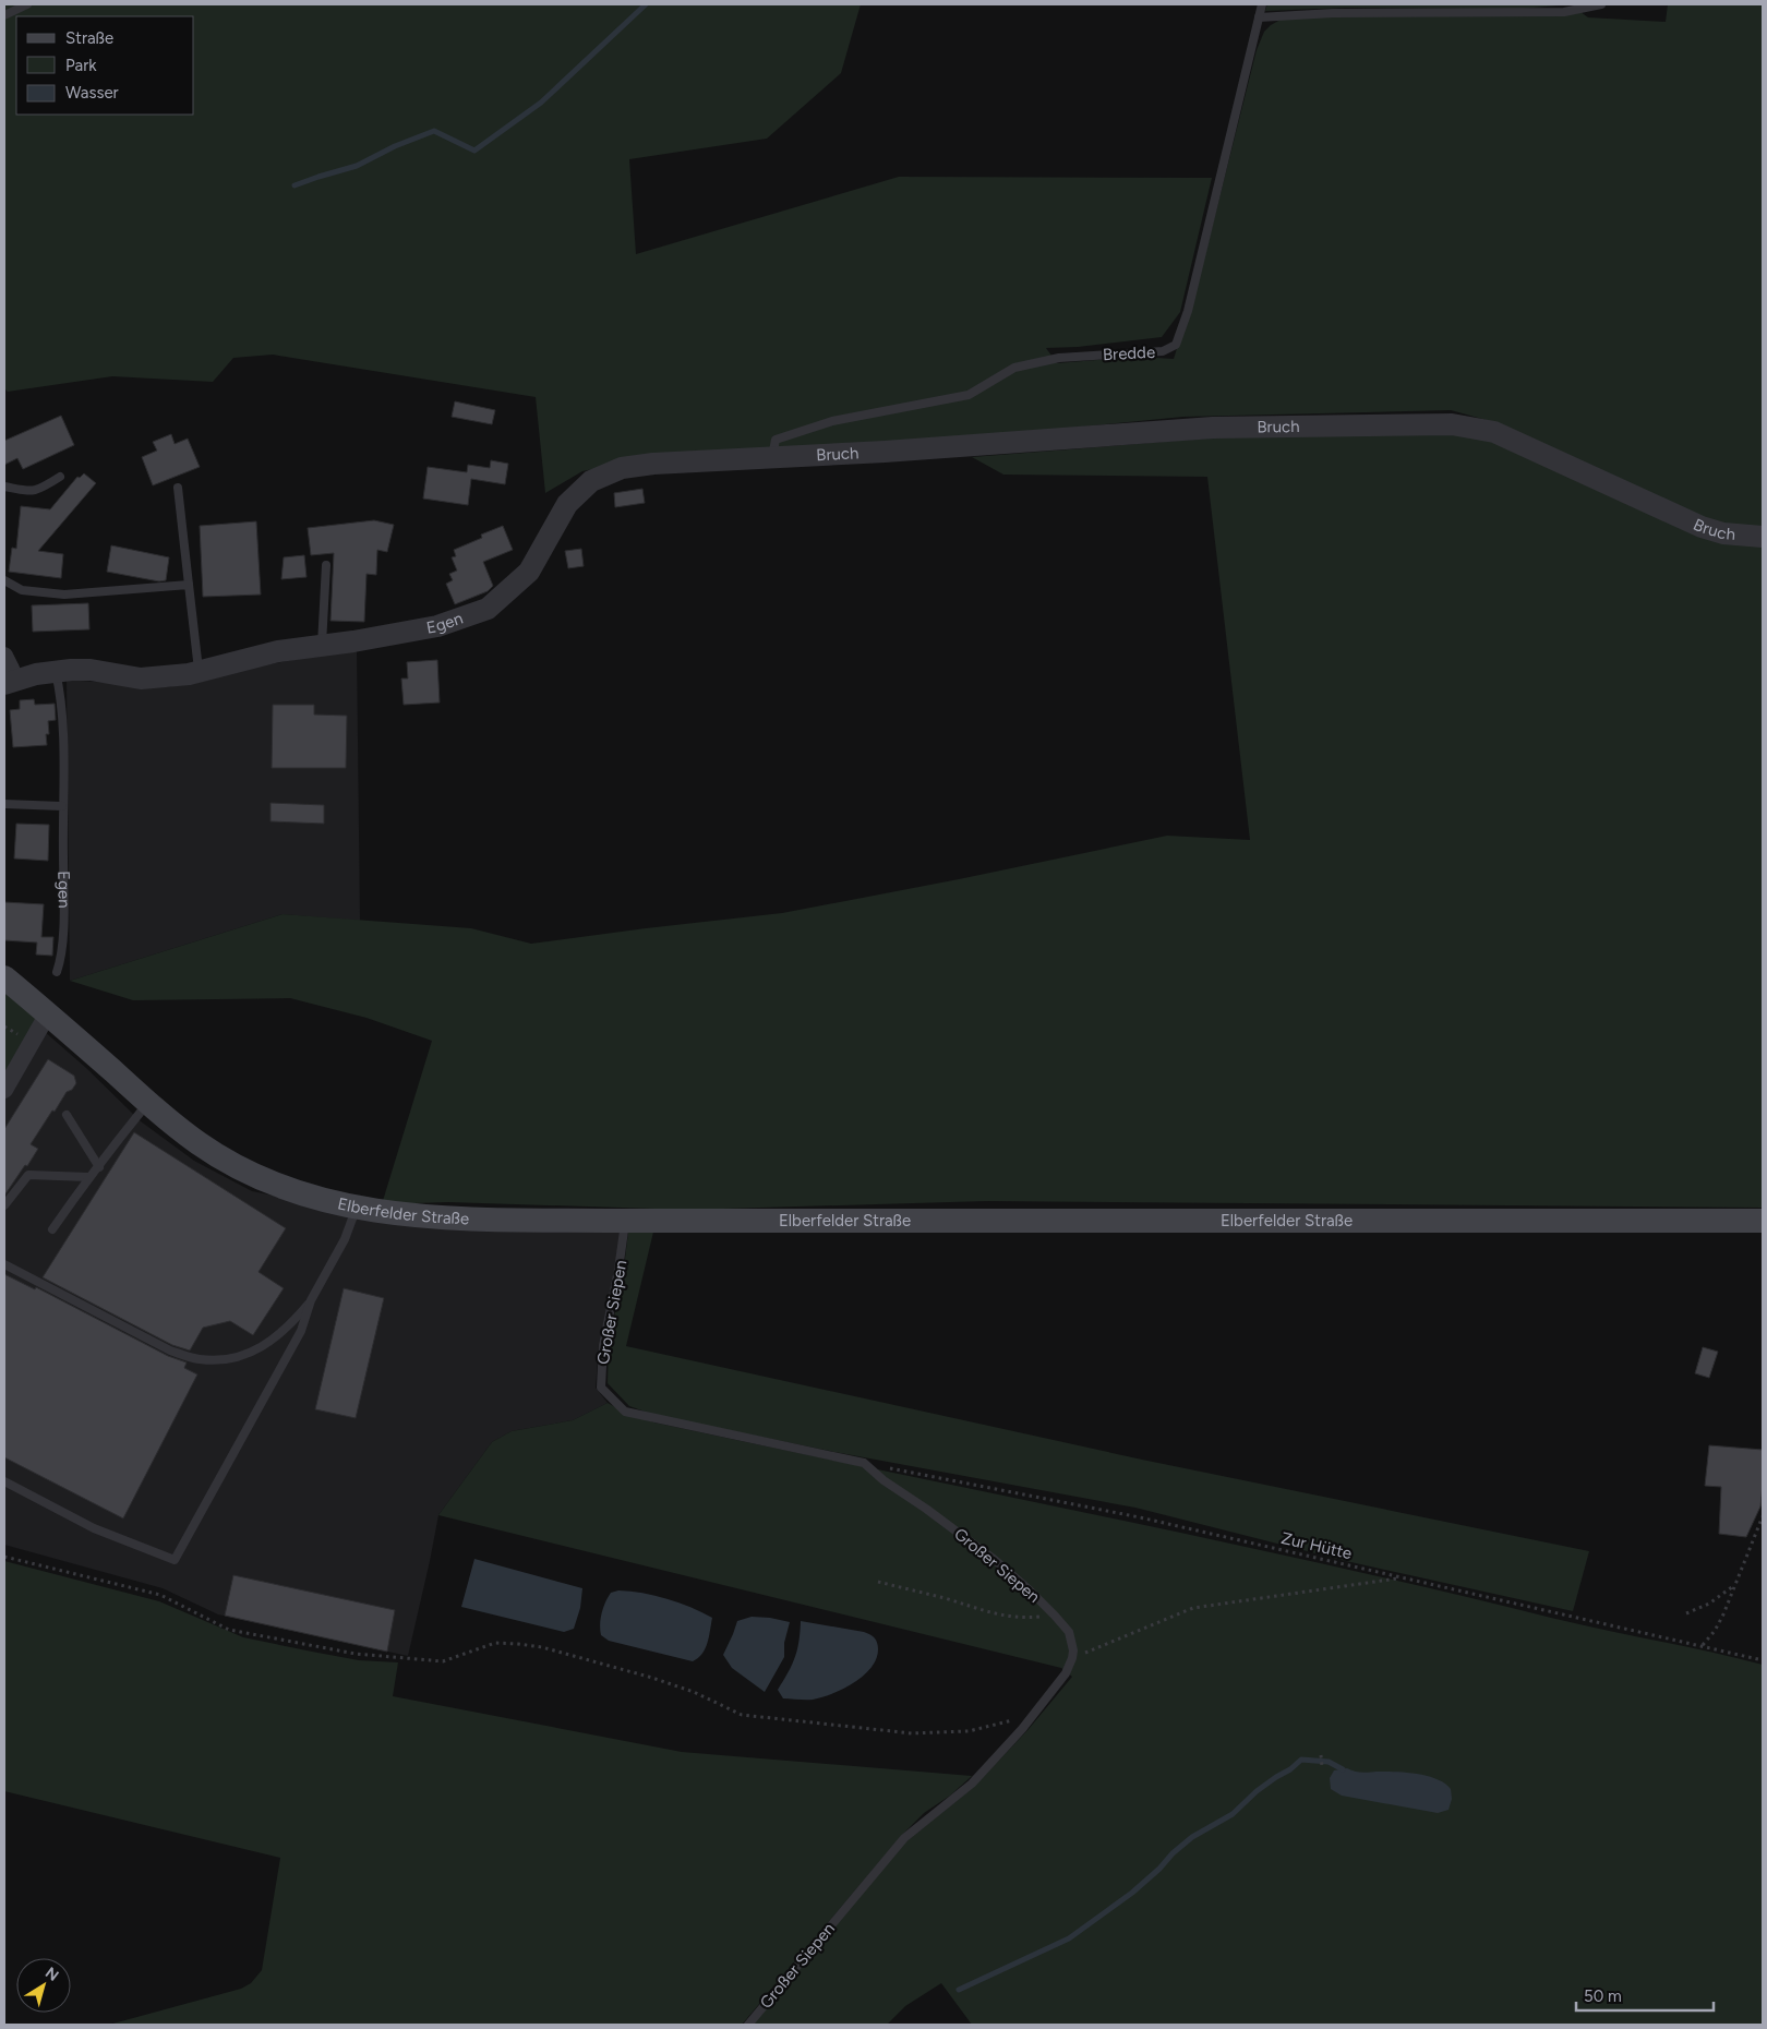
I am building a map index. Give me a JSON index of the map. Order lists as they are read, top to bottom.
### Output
{
  "streets": {
    "main road": ["Elberfelder Straße"],
    "street": ["Bruch", "Egen"],
    "lane": ["Bredde", "Großer Siepen"],
    "path": ["Zur Hütte"]
  },
  "crossings": [
    ["Bredde", "Bruch"],
    ["Bredde", "Egen"],
    ["Bruch", "Egen"],
    ["Elberfelder Straße", "Großer Siepen"],
    ["Großer Siepen", "Zur Hütte"]
  ],
  "legend": ["Straße", "Park", "Wasser"],
  "scale_bar": "50 m",
  "north": "top right"
}
